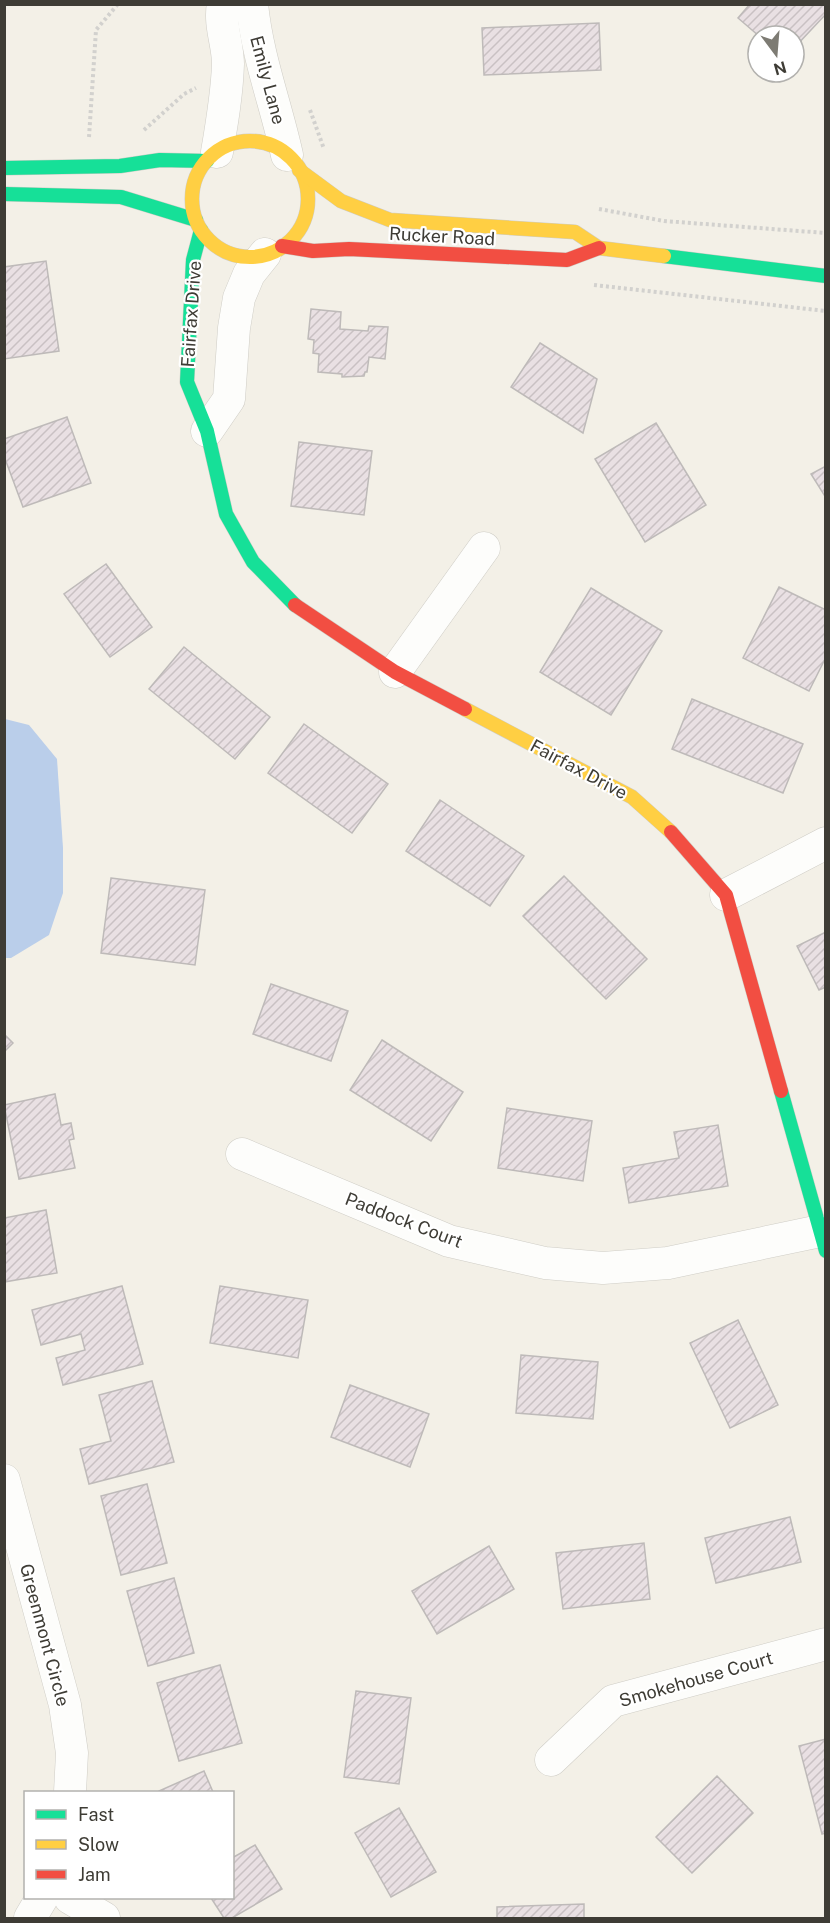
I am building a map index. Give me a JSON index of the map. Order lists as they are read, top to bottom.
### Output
{
  "streets": {
    "main road": ["Rucker Road", "Fairfax Drive"],
    "street": [
      "Emily Lane",
      "Paddock Court",
      "Greenmont Circle",
      "Smokehouse Court"
    ]
  },
  "crossings": [
    ["Emily Lane", "Rucker Road"],
    ["Emily Lane", "Fairfax Drive"],
    ["Rucker Road", "Fairfax Drive"],
    ["Fairfax Drive", "Paddock Court"]
  ],
  "legend": ["Fast", "Slow", "Jam"],
  "north": "bottom"
}
